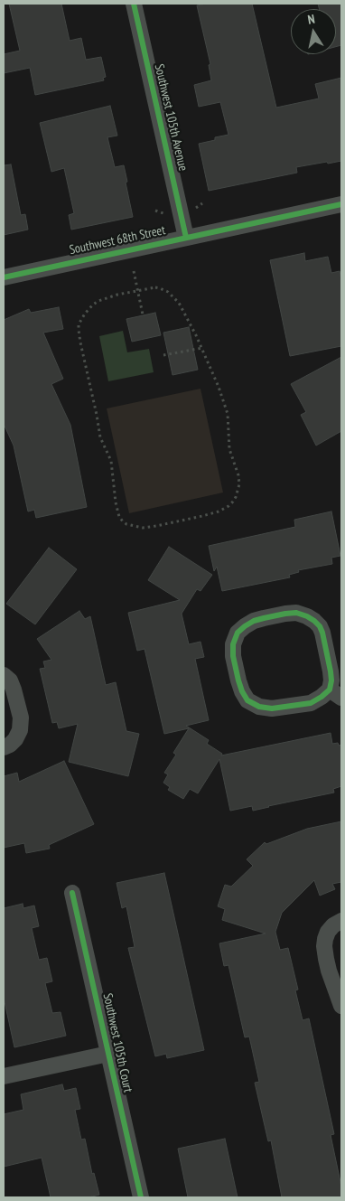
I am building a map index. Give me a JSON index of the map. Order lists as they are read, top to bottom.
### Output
{
  "streets": {
    "street": ["Southwest 105th Avenue", "Southwest 68th Street", "Southwest 105th Court"]
  },
  "crossings": [
    ["Southwest 105th Avenue", "Southwest 68th Street"]
  ],
  "north": "top"
}
